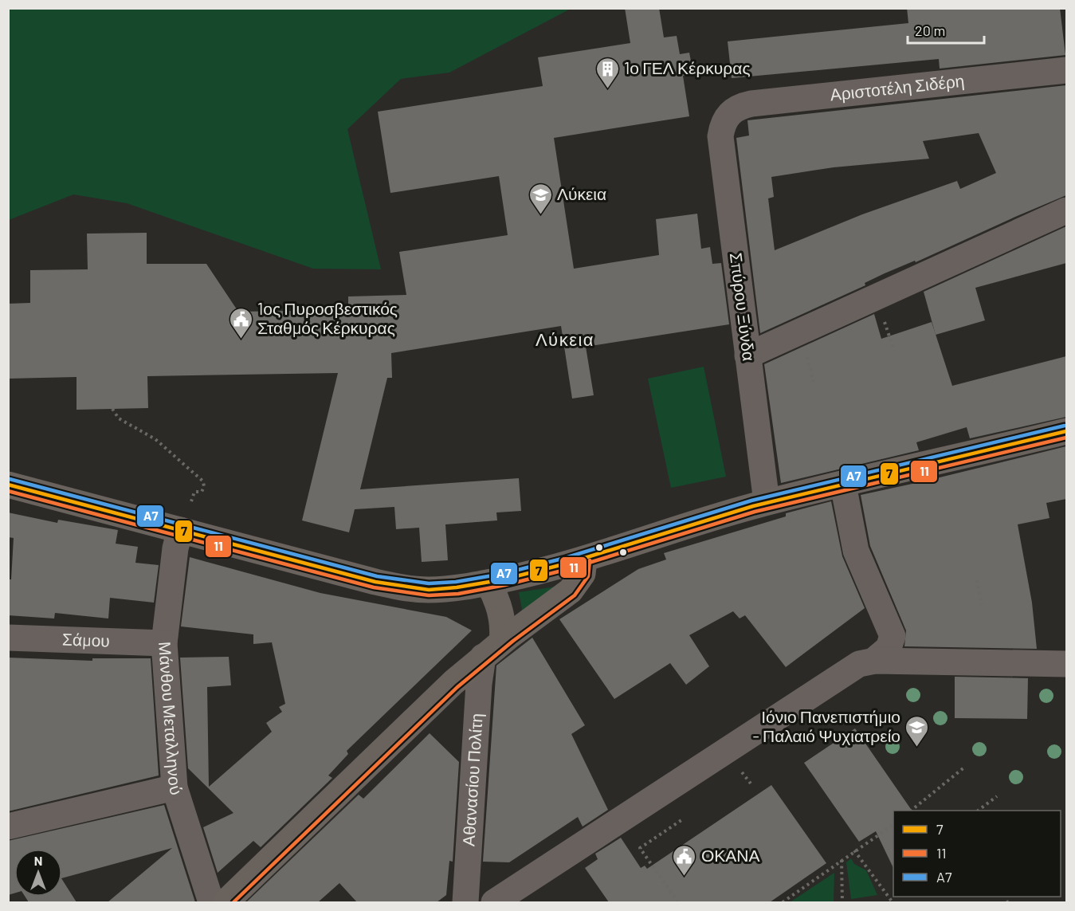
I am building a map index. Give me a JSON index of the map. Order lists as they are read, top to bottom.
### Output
{
  "streets": {
    "street": [
      "Αριστοτέλη Σιδέρη",
      "Σπύρου Ξύνδα",
      "Σάμου",
      "Μάνθου Μεταλληνού",
      "Αθανασίου Πολίτη"
    ]
  },
  "crossings": [
    ["Αριστοτέλη Σιδέρη", "Σπύρου Ξύνδα"],
    ["Σάμου", "Μάνθου Μεταλληνού"]
  ],
  "districts": ["Λύκεια"],
  "places": {
    "building": ["1ο ΓΕΛ Κέρκυρας"],
    "school or university": ["Λύκεια", "Ιόνιο Πανεπιστήμιο - Παλαιό Ψυχιατρείο"],
    "public building": ["1ος Πυροσβεστικός Σταθμός Κέρκυρας", "ΟΚΑΝΑ"]
  },
  "lines": ["transit line A7", "transit line 7", "transit line 11"],
  "legend": ["7", "11", "A7"],
  "scale_bar": "20 m",
  "north": "top"
}
